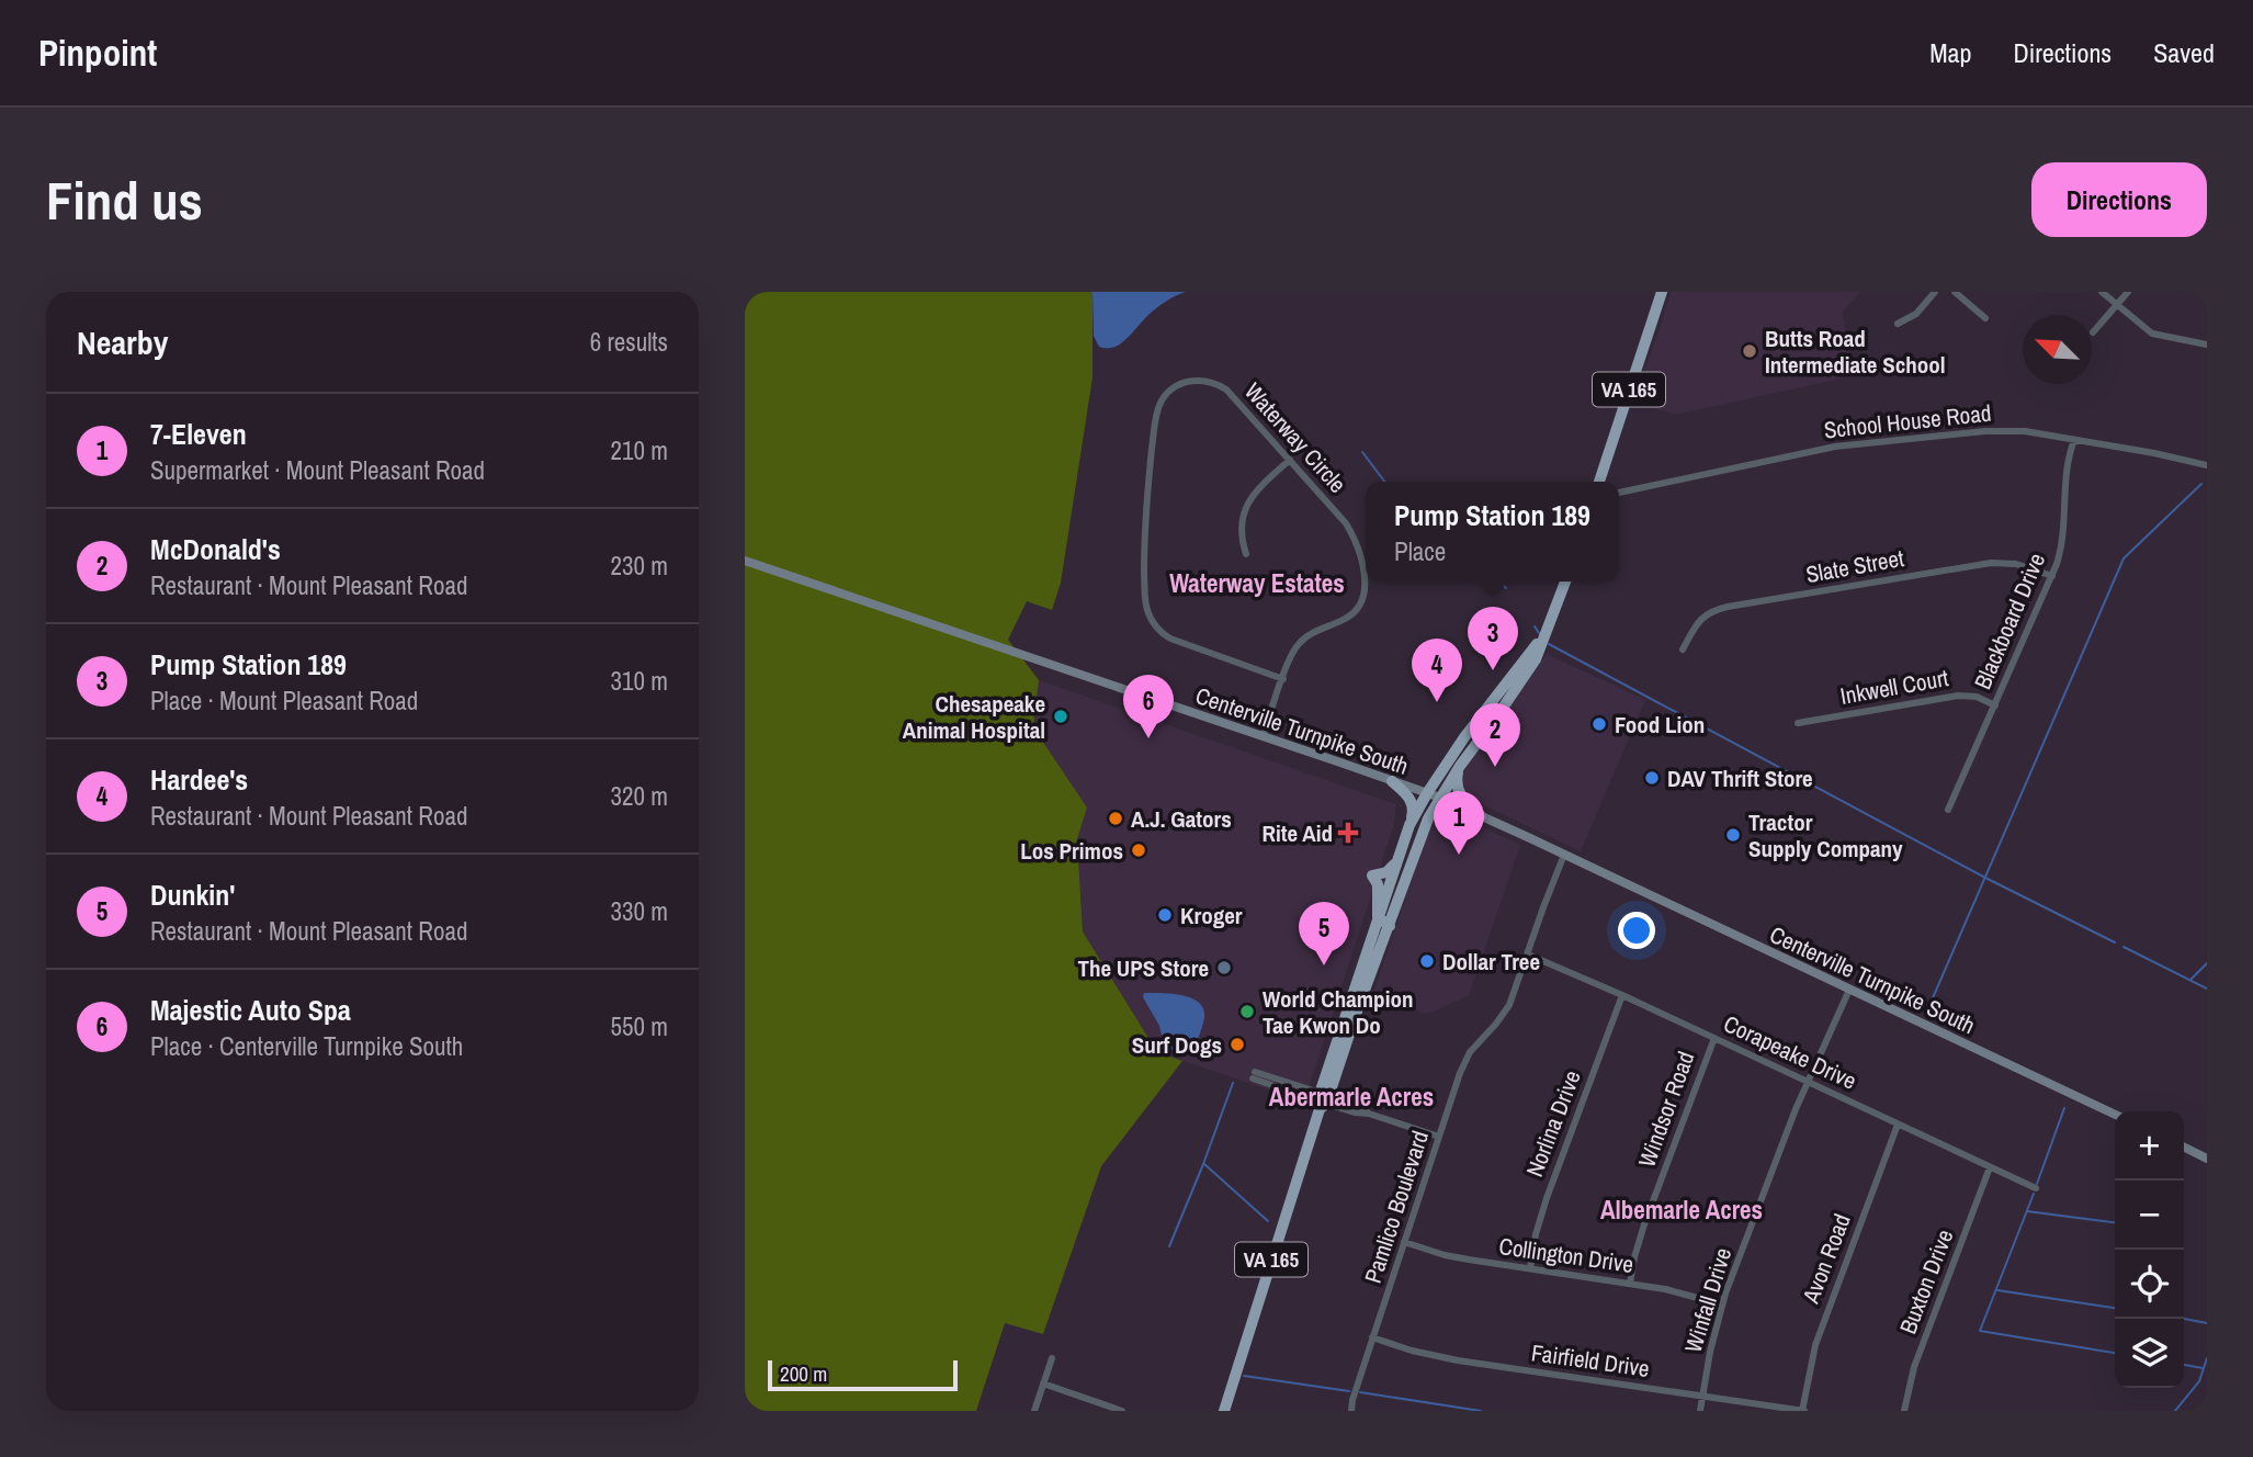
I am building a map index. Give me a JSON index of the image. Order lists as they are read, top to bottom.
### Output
{
  "streets": {
    "highway": ["VA 165"],
    "main road": ["Centerville Turnpike South"],
    "street": [
      "School House Road",
      "Waterway Circle",
      "Slate Street",
      "Blackboard Drive",
      "Inkwell Court",
      "Corapeake Drive",
      "Windsor Road",
      "Norlina Drive",
      "Pamlico Boulevard",
      "Collington Drive",
      "Avon Road",
      "Buxton Drive",
      "Winfall Drive",
      "Fairfield Drive"
    ]
  },
  "crossings": [
    ["VA 165", "Centerville Turnpike South"],
    ["School House Road", "Blackboard Drive"],
    ["Waterway Circle", "Centerville Turnpike South"],
    ["Slate Street", "Blackboard Drive"],
    ["Blackboard Drive", "Inkwell Court"],
    ["Centerville Turnpike South", "Pamlico Boulevard"],
    ["Centerville Turnpike South", "Winfall Drive"],
    ["Corapeake Drive", "Windsor Road"],
    ["Corapeake Drive", "Norlina Drive"],
    ["Corapeake Drive", "Pamlico Boulevard"],
    ["Corapeake Drive", "Avon Road"],
    ["Corapeake Drive", "Buxton Drive"],
    ["Corapeake Drive", "Winfall Drive"],
    ["Windsor Road", "Collington Drive"],
    ["Norlina Drive", "Collington Drive"],
    ["Pamlico Boulevard", "Collington Drive"],
    ["Pamlico Boulevard", "Fairfield Drive"],
    ["Collington Drive", "Winfall Drive"],
    ["Avon Road", "Fairfield Drive"],
    ["Winfall Drive", "Fairfield Drive"]
  ],
  "districts": ["Waterway Estates", "Abermarle Acres", "Albemarle Acres"],
  "places": {
    "other": [
      "Butts Road Intermediate School",
      "Chesapeake Animal Hospital",
      "Food Lion",
      "DAV Thrift Store",
      "A.J. Gators",
      "Tractor Supply Company",
      "Los Primos",
      "Kroger",
      "Dollar Tree",
      "The UPS Store",
      "World Champion Tae Kwon Do",
      "Surf Dogs"
    ],
    "health": ["Rite Aid"]
  },
  "scale_bar": "200 m",
  "north": "top left",
  "page": {
    "header": "Pinpoint",
    "nav": ["Map", "Directions", "Saved"],
    "buttons": "Directions",
    "title": "Find us",
    "heading": ["Nearby", "6 results"],
    "list": [
      {
        "mark": "1",
        "name": "7-Eleven",
        "note": "Supermarket · Mount Pleasant Road",
        "value": "210 m"
      },
      {
        "mark": "2",
        "name": "McDonald's",
        "note": "Restaurant · Mount Pleasant Road",
        "value": "230 m"
      },
      {
        "mark": "3",
        "name": "Pump Station 189",
        "note": "Place · Mount Pleasant Road",
        "value": "310 m"
      },
      {
        "mark": "4",
        "name": "Hardee's",
        "note": "Restaurant · Mount Pleasant Road",
        "value": "320 m"
      },
      {
        "mark": "5",
        "name": "Dunkin'",
        "note": "Restaurant · Mount Pleasant Road",
        "value": "330 m"
      },
      {
        "mark": "6",
        "name": "Majestic Auto Spa",
        "note": "Place · Centerville Turnpike South",
        "value": "550 m"
      }
    ],
    "popup": ["Pump Station 189", "Place"],
    "pins": [
      "3",
      "4",
      "6",
      "2",
      "1",
      "5"
    ],
    "map_buttons": ["+", "−"],
    "scale": "200 m"
  }
}
